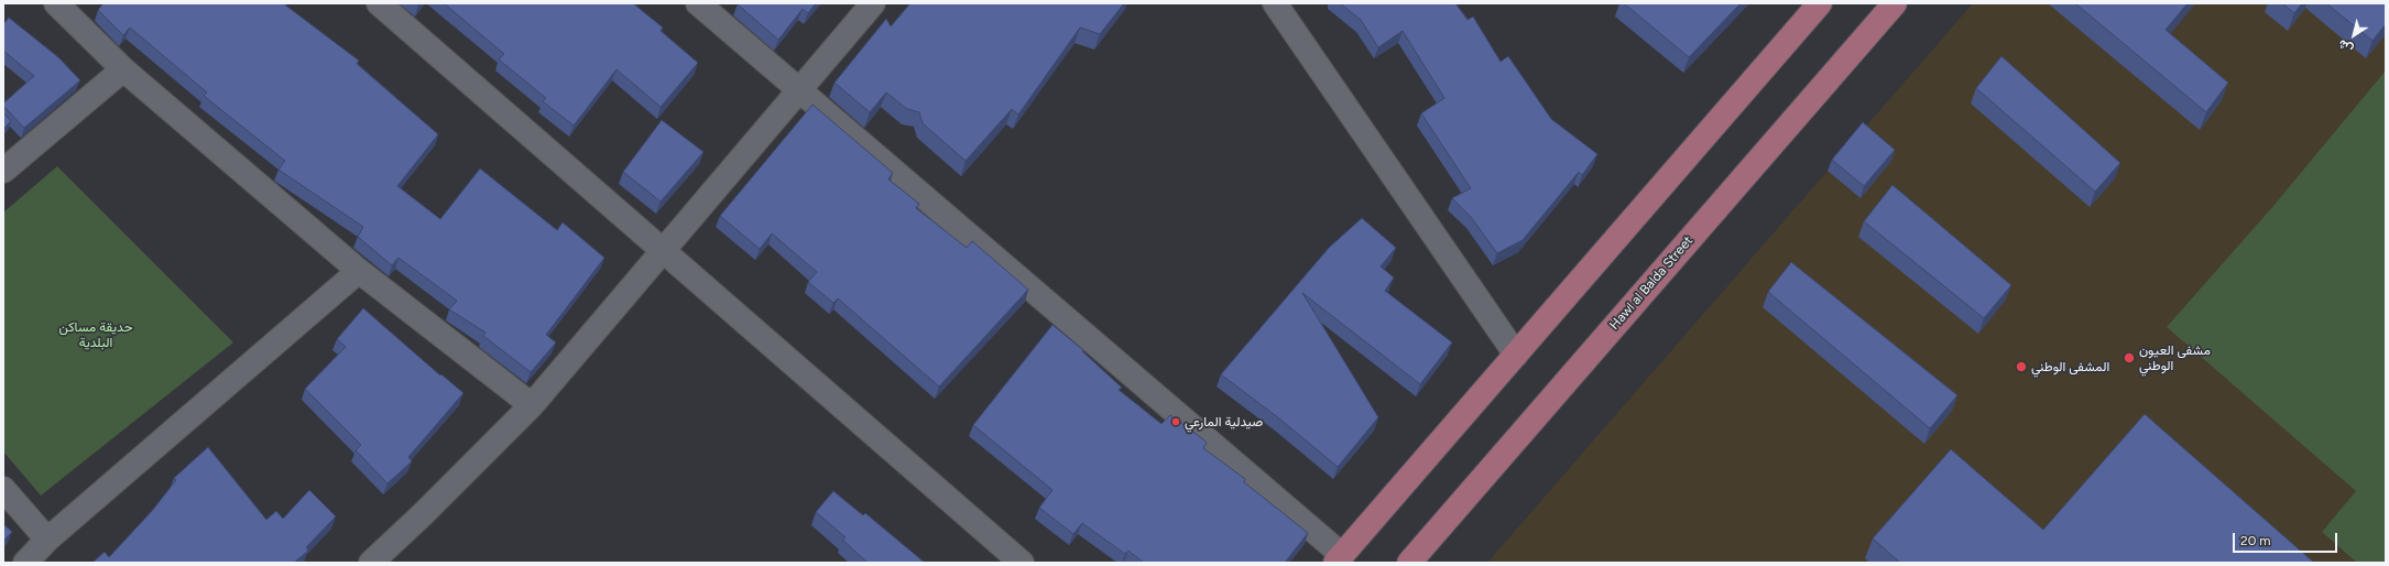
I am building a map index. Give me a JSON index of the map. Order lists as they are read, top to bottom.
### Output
{
  "streets": {
    "main road": ["Hawl al Balda Street"]
  },
  "parks": ["حديقة مساكن البلدية"],
  "places": ["مشفى العيون الوطني", "المشفى الوطني", "صيدلية المارعي"],
  "scale_bar": "20 m",
  "north": "bottom left"
}
